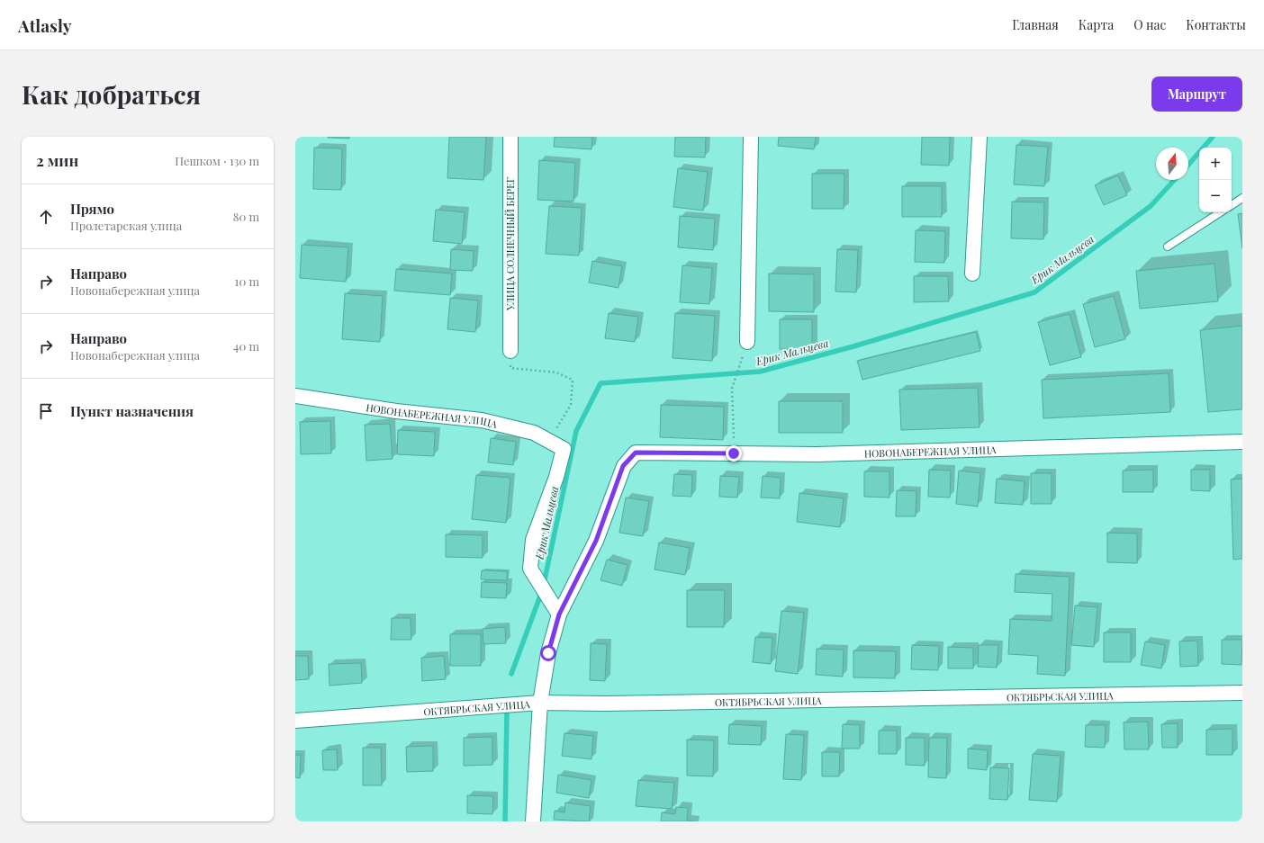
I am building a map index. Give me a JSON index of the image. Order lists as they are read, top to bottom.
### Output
{
  "streets": {
    "street": ["УЛИЦА СОЛНЕЧНЫЙ БЕРЕГ", "НОВОНАБЕРЕЖНАЯ УЛИЦА", "ОКТЯБРЬСКАЯ УЛИЦА"]
  },
  "water": ["Ерик Мальцева"],
  "north": "top",
  "page": {
    "header": "Atlasly",
    "nav": [
      "Главная",
      "Карта",
      "О нас",
      "Контакты"
    ],
    "buttons": "Маршрут",
    "title": "Как добраться",
    "heading": ["2 мин", "Пешком · 130 m"],
    "map_buttons": ["+", "−"],
    "list": [
      ["Прямо", "Пролетарская улица", "80 m"],
      ["Направо", "Новонабережная улица", "10 m"],
      ["Направо", "Новонабережная улица", "40 m"],
      "Пункт назначения"
    ]
  }
}
